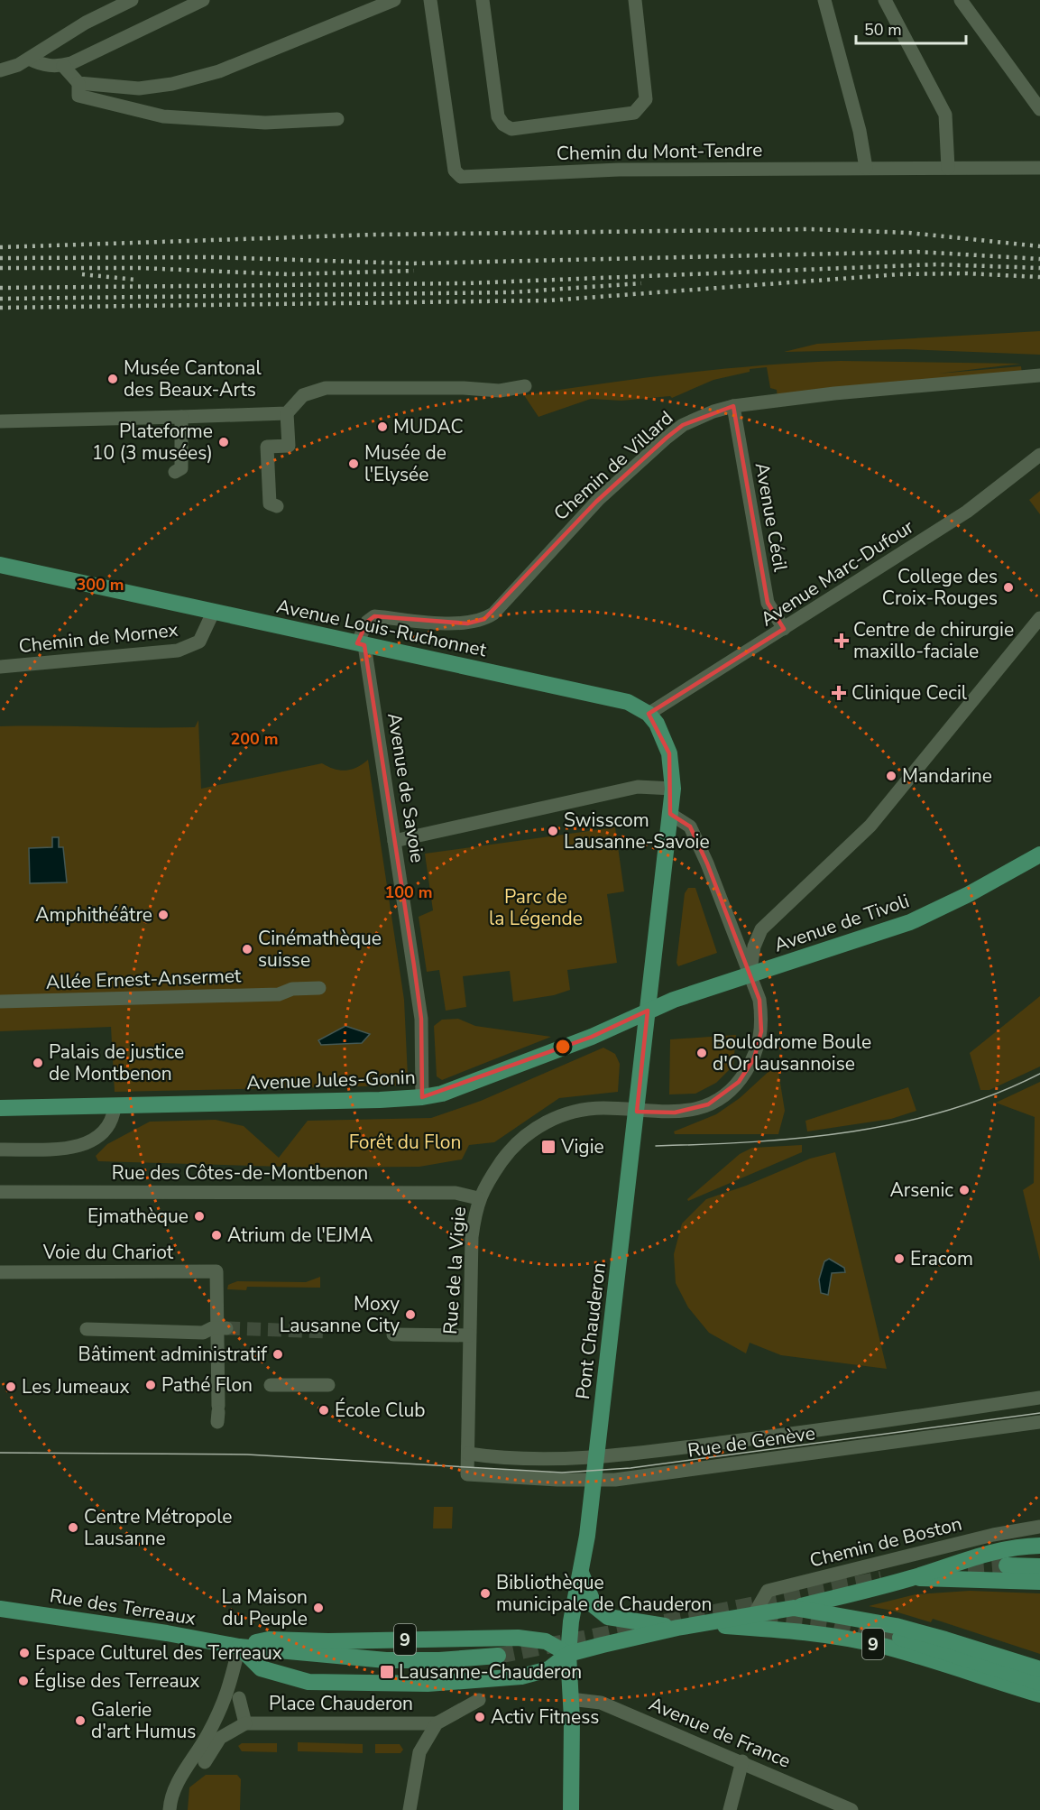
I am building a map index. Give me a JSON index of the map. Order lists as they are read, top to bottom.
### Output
{
  "streets": {
    "main road": [
      "Avenue Louis-Ruchonnet",
      "Avenue de Tivoli",
      "Avenue Jules-Gonin",
      "Pont Chauderon",
      "Rue des Terreaux",
      "9",
      "Place Chauderon"
    ],
    "street": [
      "Chemin du Mont-Tendre",
      "Chemin de Villard",
      "Avenue Cécil",
      "Avenue Marc-Dufour",
      "Chemin de Mornex",
      "Avenue de Savoie",
      "Allée Ernest-Ansermet",
      "Rue des Côtes-de-Montbenon",
      "Voie du Chariot",
      "Rue de la Vigie",
      "Rue de Genève",
      "Chemin de Boston",
      "Avenue de France"
    ]
  },
  "crossings": [
    ["Chemin de Villard", "Avenue Cécil"],
    ["Chemin de Villard", "Avenue Louis-Ruchonnet"],
    ["Chemin de Villard", "Avenue de Savoie"],
    ["Avenue Cécil", "Avenue Marc-Dufour"],
    ["Avenue Marc-Dufour", "Avenue Louis-Ruchonnet"],
    ["Avenue Louis-Ruchonnet", "Chemin de Mornex"],
    ["Avenue Louis-Ruchonnet", "Avenue de Savoie"],
    ["Avenue de Savoie", "Avenue Jules-Gonin"],
    ["Avenue de Tivoli", "Avenue Jules-Gonin"],
    ["Avenue de Tivoli", "Rue de la Vigie"],
    ["Avenue de Tivoli", "Pont Chauderon"],
    ["Avenue Jules-Gonin", "Pont Chauderon"],
    ["Rue des Côtes-de-Montbenon", "Rue de la Vigie"],
    ["Rue de la Vigie", "Rue de Genève"],
    ["Pont Chauderon", "9"],
    ["Pont Chauderon", "Place Chauderon"],
    ["Pont Chauderon", "Avenue de France"],
    ["Chemin de Boston", "9"],
    ["Rue des Terreaux", "9"],
    ["Rue des Terreaux", "Place Chauderon"],
    ["9", "Place Chauderon"]
  ],
  "parks": ["Parc de la Légende", "Forêt du Flon"],
  "places": {
    "other": [
      "Musée Cantonal des Beaux-Arts",
      "MUDAC",
      "Plateforme 10 (3 musées)",
      "Musée de l'Elysée",
      "College des Croix-Rouges",
      "Mandarine",
      "Swisscom Lausanne-Savoie",
      "Amphithéâtre",
      "Cinémathèque suisse",
      "Boulodrome Boule d'Or lausannoise",
      "Palais de justice de Montbenon",
      "Arsenic",
      "Ejmathèque",
      "Atrium de l'EJMA",
      "Eracom",
      "Moxy Lausanne City",
      "Bâtiment administratif",
      "Pathé Flon",
      "Les Jumeaux",
      "École Club",
      "Centre Métropole Lausanne",
      "Bibliothèque municipale de Chauderon",
      "La Maison du Peuple",
      "Espace Culturel des Terreaux",
      "Église des Terreaux",
      "Activ Fitness",
      "Galerie d'art Humus"
    ],
    "health": ["Centre de chirurgie maxillo-faciale", "Clinique Cecil"],
    "transit": ["Vigie", "Lausanne-Chauderon"]
  },
  "scale_bar": "50 m",
  "rings": ["300 m", "200 m", "100 m"]
}
